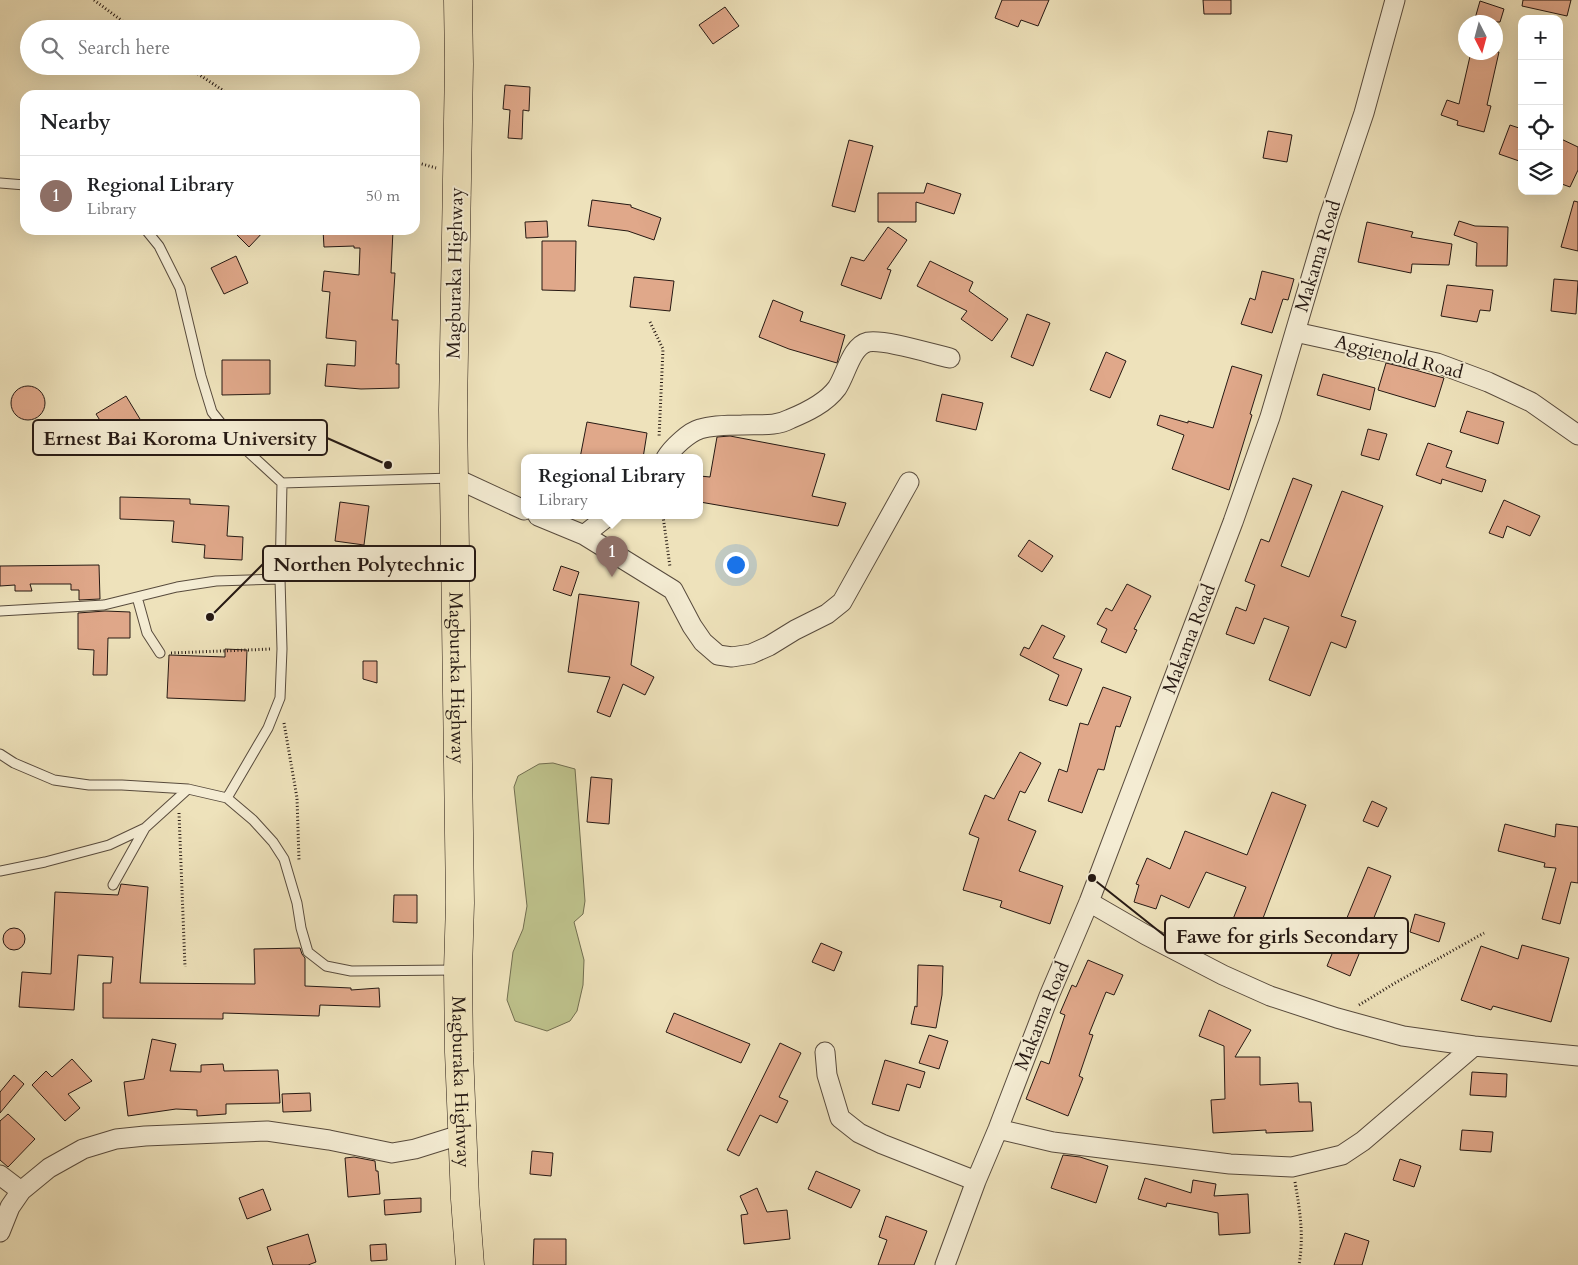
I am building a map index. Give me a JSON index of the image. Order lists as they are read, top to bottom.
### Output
{
  "streets": {
    "main road": ["Magburaka Highway"],
    "street": ["Makama Road", "Aggienold Road"]
  },
  "crossings": [
    ["Makama Road", "Aggienold Road"]
  ],
  "places": ["Ernest Bai Koroma University", "Northen Polytechnic", "Fawe for girls Secondary"],
  "north": "bottom",
  "page": {
    "map_buttons": ["+", "−"],
    "search": "Search here",
    "heading": "Nearby",
    "list": [
      {
        "mark": "1",
        "name": "Regional Library",
        "note": "Library",
        "value": "50 m"
      }
    ],
    "popup": ["Regional Library", "Library"],
    "pins": "1"
  }
}
